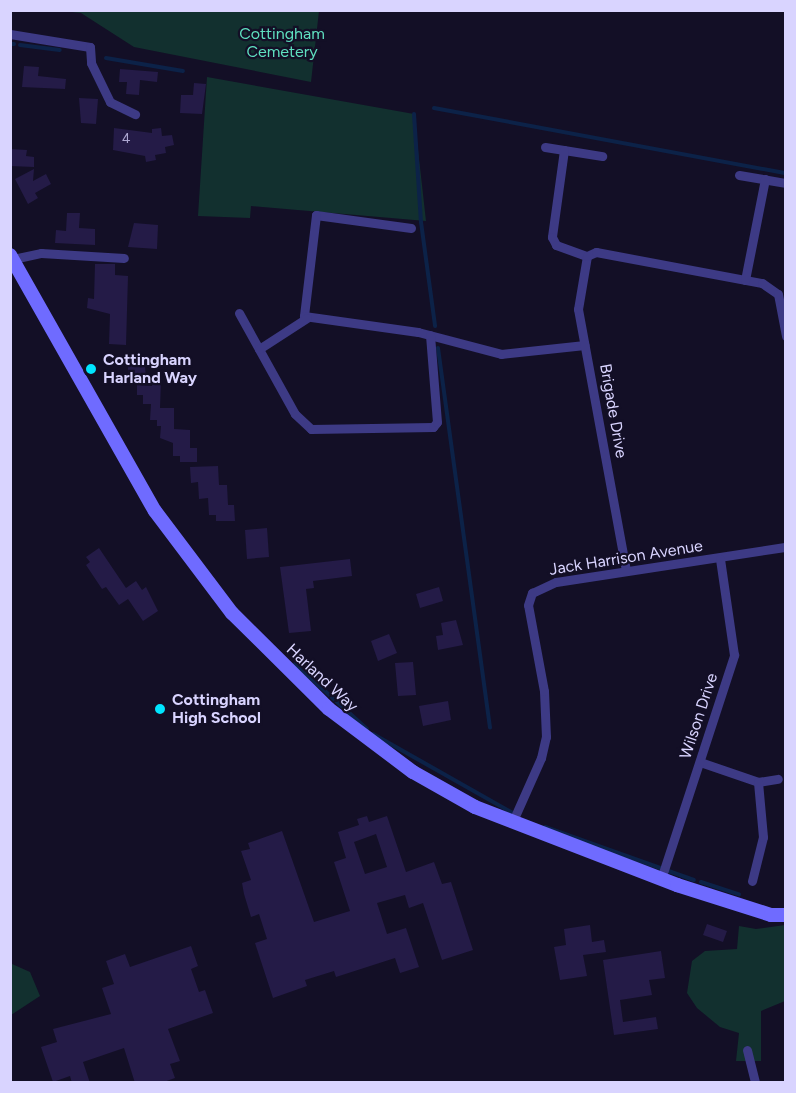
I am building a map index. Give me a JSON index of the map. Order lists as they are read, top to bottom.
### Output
{
  "streets": {
    "main road": ["Harland Way"],
    "street": ["Brigade Drive", "Jack Harrison Avenue", "Wilson Drive"]
  },
  "crossings": [
    ["Brigade Drive", "Jack Harrison Avenue"],
    ["Jack Harrison Avenue", "Harland Way"],
    ["Jack Harrison Avenue", "Wilson Drive"],
    ["Harland Way", "Wilson Drive"]
  ],
  "parks": ["Cottingham Cemetery"],
  "places": ["Cottingham Harland Way", "Cottingham High School"],
  "house_numbers": ["4"]
}
